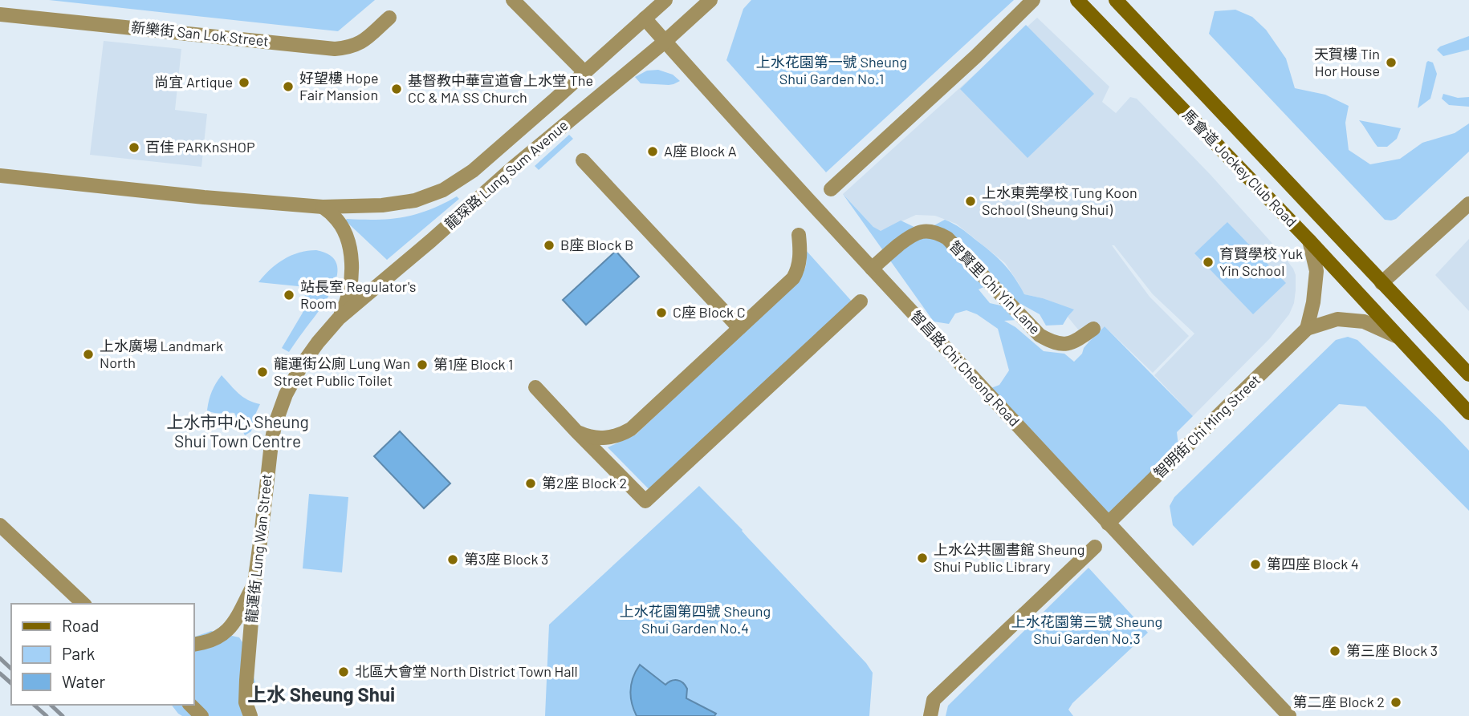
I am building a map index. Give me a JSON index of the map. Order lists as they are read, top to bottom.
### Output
{
  "streets": {
    "main road": ["馬會道 Jockey Club Road"],
    "street": [
      "新樂街 San Lok Street",
      "龍琛路 Lung Sum Avenue",
      "智賢里 Chi Yin Lane",
      "智昌路 Chi Cheong Road",
      "智明街 Chi Ming Street",
      "龍運街 Lung Wan Street"
    ]
  },
  "crossings": [
    ["馬會道 Jockey Club Road", "智明街 Chi Ming Street"],
    ["龍琛路 Lung Sum Avenue", "智昌路 Chi Cheong Road"],
    ["龍琛路 Lung Sum Avenue", "龍運街 Lung Wan Street"],
    ["智賢里 Chi Yin Lane", "智昌路 Chi Cheong Road"],
    ["智昌路 Chi Cheong Road", "智明街 Chi Ming Street"]
  ],
  "districts": ["上水市中心 Sheung Shui Town Centre", "上水 Sheung Shui"],
  "parks": ["上水花園第一號 Sheung Shui Garden No.1", "上水花園第四號 Sheung Shui Garden No.4", "上水花園第三號 Sheung Shui Garden No.3"],
  "places": [
    "天賀樓 Tin Hor House",
    "尚宜 Artique",
    "好望樓 Hope Fair Mansion",
    "基督教中華宣道會上水堂 The CC & MA SS Church",
    "百佳 PARKnSHOP",
    "A座 Block A",
    "上水東莞學校 Tung Koon School (Sheung Shui)",
    "B座 Block B",
    "育賢學校 Yuk Yin School",
    "站長室 Regulator's Room",
    "C座 Block C",
    "上水廣場 Landmark North",
    "第1座 Block 1",
    "龍運街公廁 Lung Wan Street Public Toilet",
    "第2座 Block 2",
    "上水公共圖書館 Sheung Shui Public Library",
    "第3座 Block 3",
    "第四座 Block 4",
    "第三座 Block 3",
    "北區大會堂 North District Town Hall",
    "第二座 Block 2"
  ],
  "legend": ["Road", "Park", "Water"]
}
